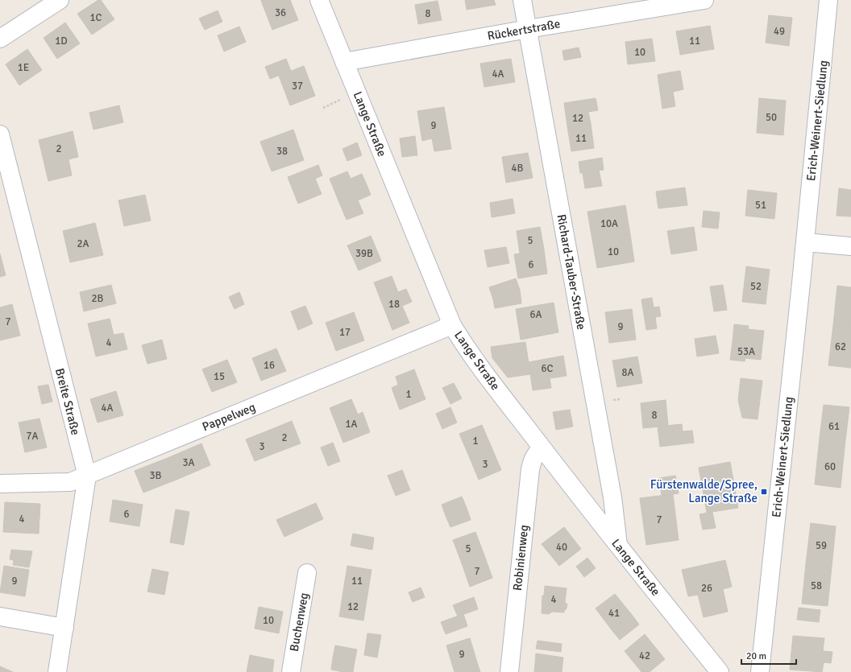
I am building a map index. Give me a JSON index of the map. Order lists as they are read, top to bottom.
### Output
{
  "streets": {
    "street": [
      "Rückertstraße",
      "Erich-Weinert-Siedlung",
      "Lange Straße",
      "Richard-Tauber-Straße",
      "Breite Straße",
      "Pappelweg",
      "Robinienweg",
      "Buchenweg"
    ]
  },
  "crossings": [
    ["Rückertstraße", "Lange Straße"],
    ["Rückertstraße", "Richard-Tauber-Straße"],
    ["Lange Straße", "Richard-Tauber-Straße"],
    ["Lange Straße", "Pappelweg"],
    ["Lange Straße", "Robinienweg"],
    ["Breite Straße", "Pappelweg"]
  ],
  "places": {
    "transit": ["Fürstenwalde/Spree, Lange Straße"]
  },
  "house_numbers": [
    "36",
    "8",
    "1C",
    "49",
    "1D",
    "11",
    "10",
    "1E",
    "4A",
    "37",
    "50",
    "12",
    "9",
    "11",
    "2",
    "38",
    "4B",
    "51",
    "10A",
    "5",
    "2A",
    "10",
    "39B",
    "6",
    "52",
    "2B",
    "18",
    "6A",
    "7",
    "9",
    "17",
    "4",
    "62",
    "53A",
    "16",
    "6C",
    "8A",
    "15",
    "1",
    "4A",
    "8",
    "1A",
    "61",
    "7A",
    "2",
    "1",
    "3",
    "3A",
    "3",
    "60",
    "3B",
    "6",
    "4",
    "7",
    "59",
    "40",
    "5",
    "7",
    "9",
    "11",
    "58",
    "26",
    "4",
    "12",
    "41",
    "10",
    "9",
    "42"
  ],
  "scale_bar": "20 m"
}
